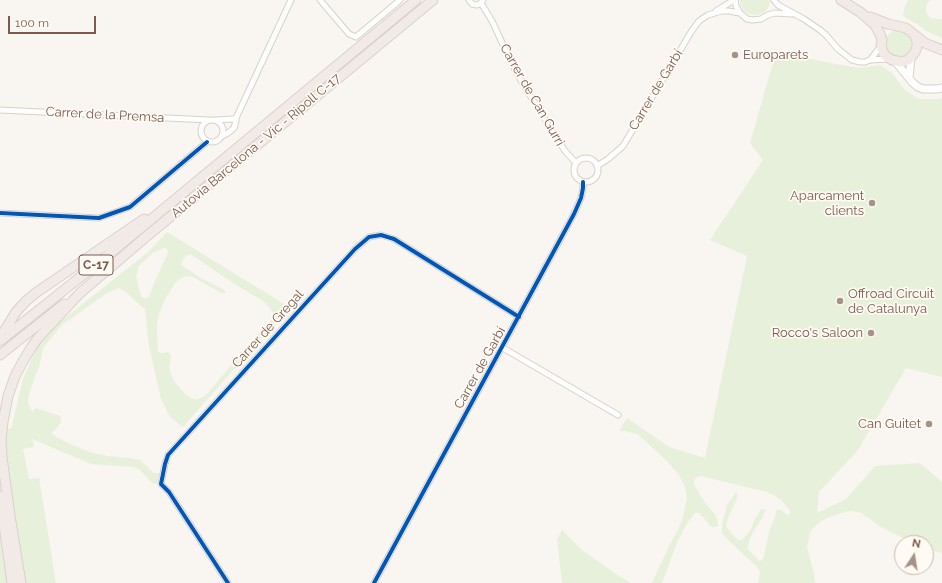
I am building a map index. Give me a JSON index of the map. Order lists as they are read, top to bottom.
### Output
{
  "streets": {
    "highway": ["Autovia Barcelona - Vic - Ripoll C-17", "C-17"],
    "street": [
      "Carrer de Garbí",
      "Carrer de Can Gurri",
      "Carrer de la Premsa",
      "Carrer de Gregal"
    ]
  },
  "crossings": [
    ["Carrer de Garbí", "Carrer de Can Gurri"],
    ["Carrer de Garbí", "Carrer de Gregal"],
    ["Autovia Barcelona - Vic - Ripoll C-17", "C-17"]
  ],
  "places": [
    "Europarets",
    "Aparcament clients",
    "Offroad Circuit de Catalunya",
    "Rocco's Saloon",
    "Can Guitet"
  ],
  "scale_bar": "100 m",
  "north": "top"
}
